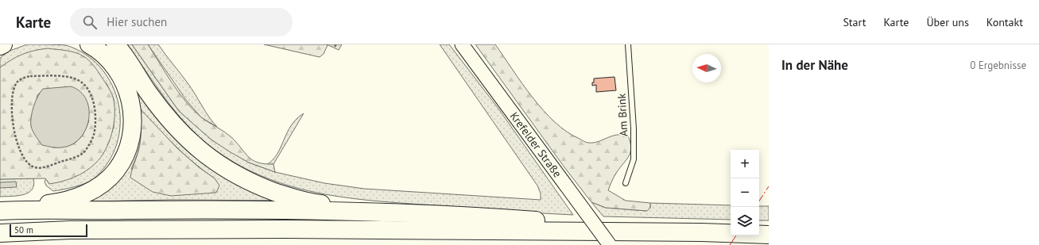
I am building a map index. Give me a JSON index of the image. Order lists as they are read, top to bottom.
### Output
{
  "streets": {
    "main road": ["Krefelder Straße"],
    "lane": ["Am Brink"]
  },
  "scale_bar": "50 m",
  "north": "left",
  "page": {
    "header": "Karte",
    "search": "Hier suchen",
    "nav": [
      "Start",
      "Karte",
      "Über uns",
      "Kontakt"
    ],
    "heading": ["In der Nähe", "0 Ergebnisse"],
    "map_buttons": ["+", "−"],
    "scale": "50 m"
  }
}
